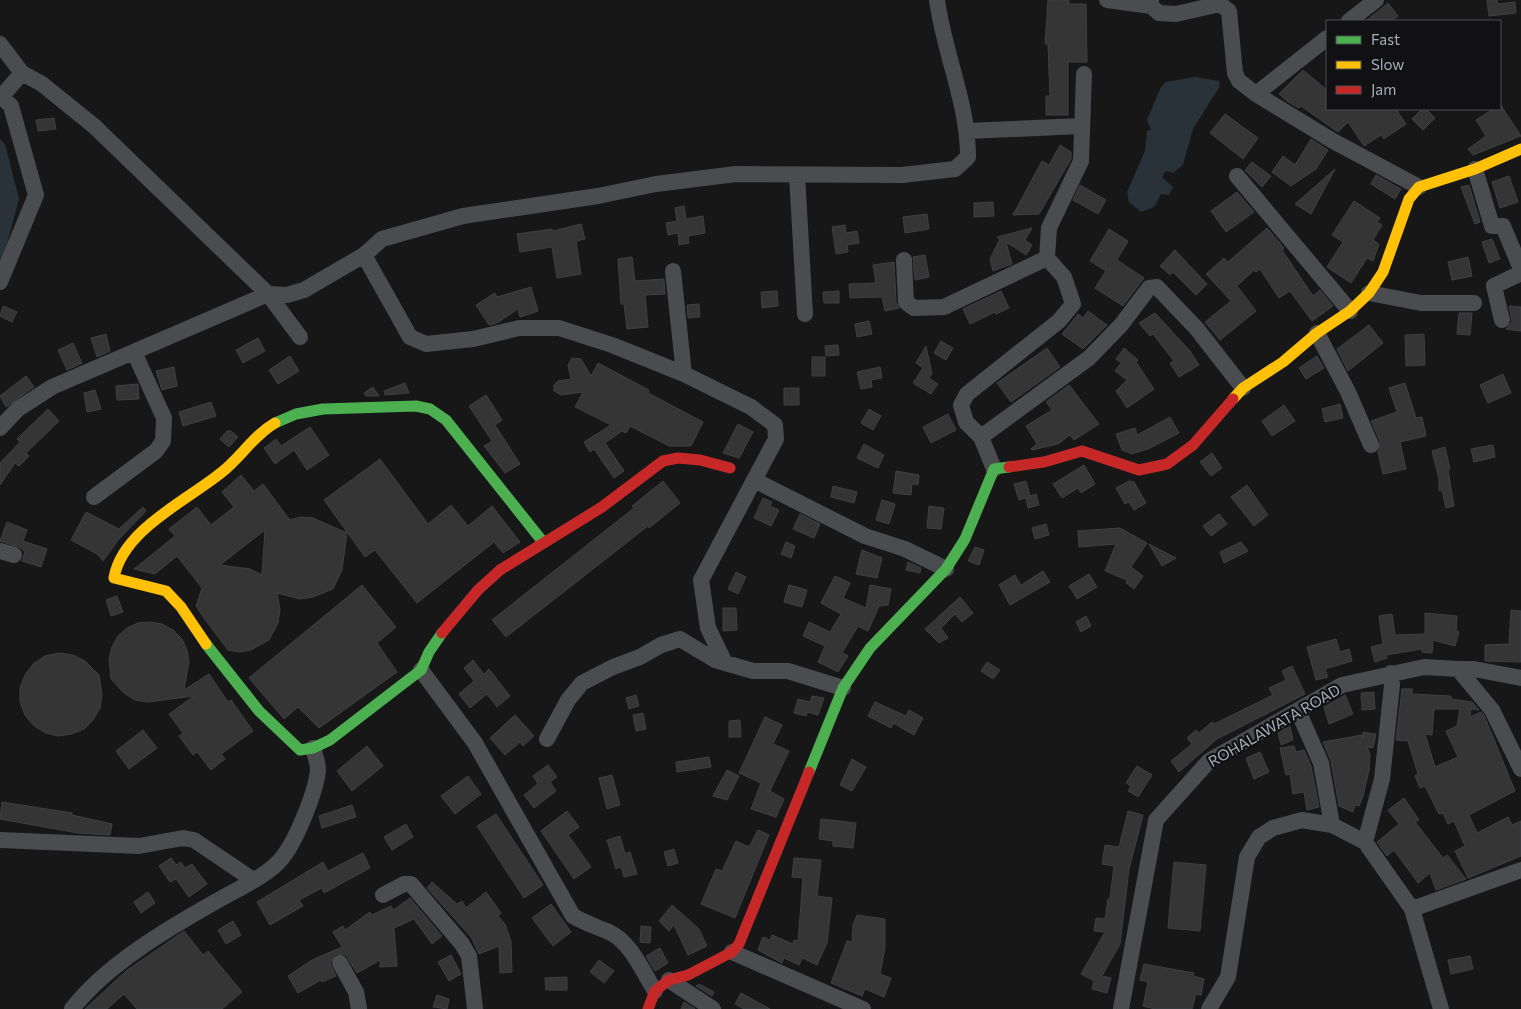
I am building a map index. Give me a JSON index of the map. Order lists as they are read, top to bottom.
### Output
{
  "streets": {
    "street": ["ROHALAWATA ROAD"]
  },
  "legend": ["Fast", "Slow", "Jam"]
}
